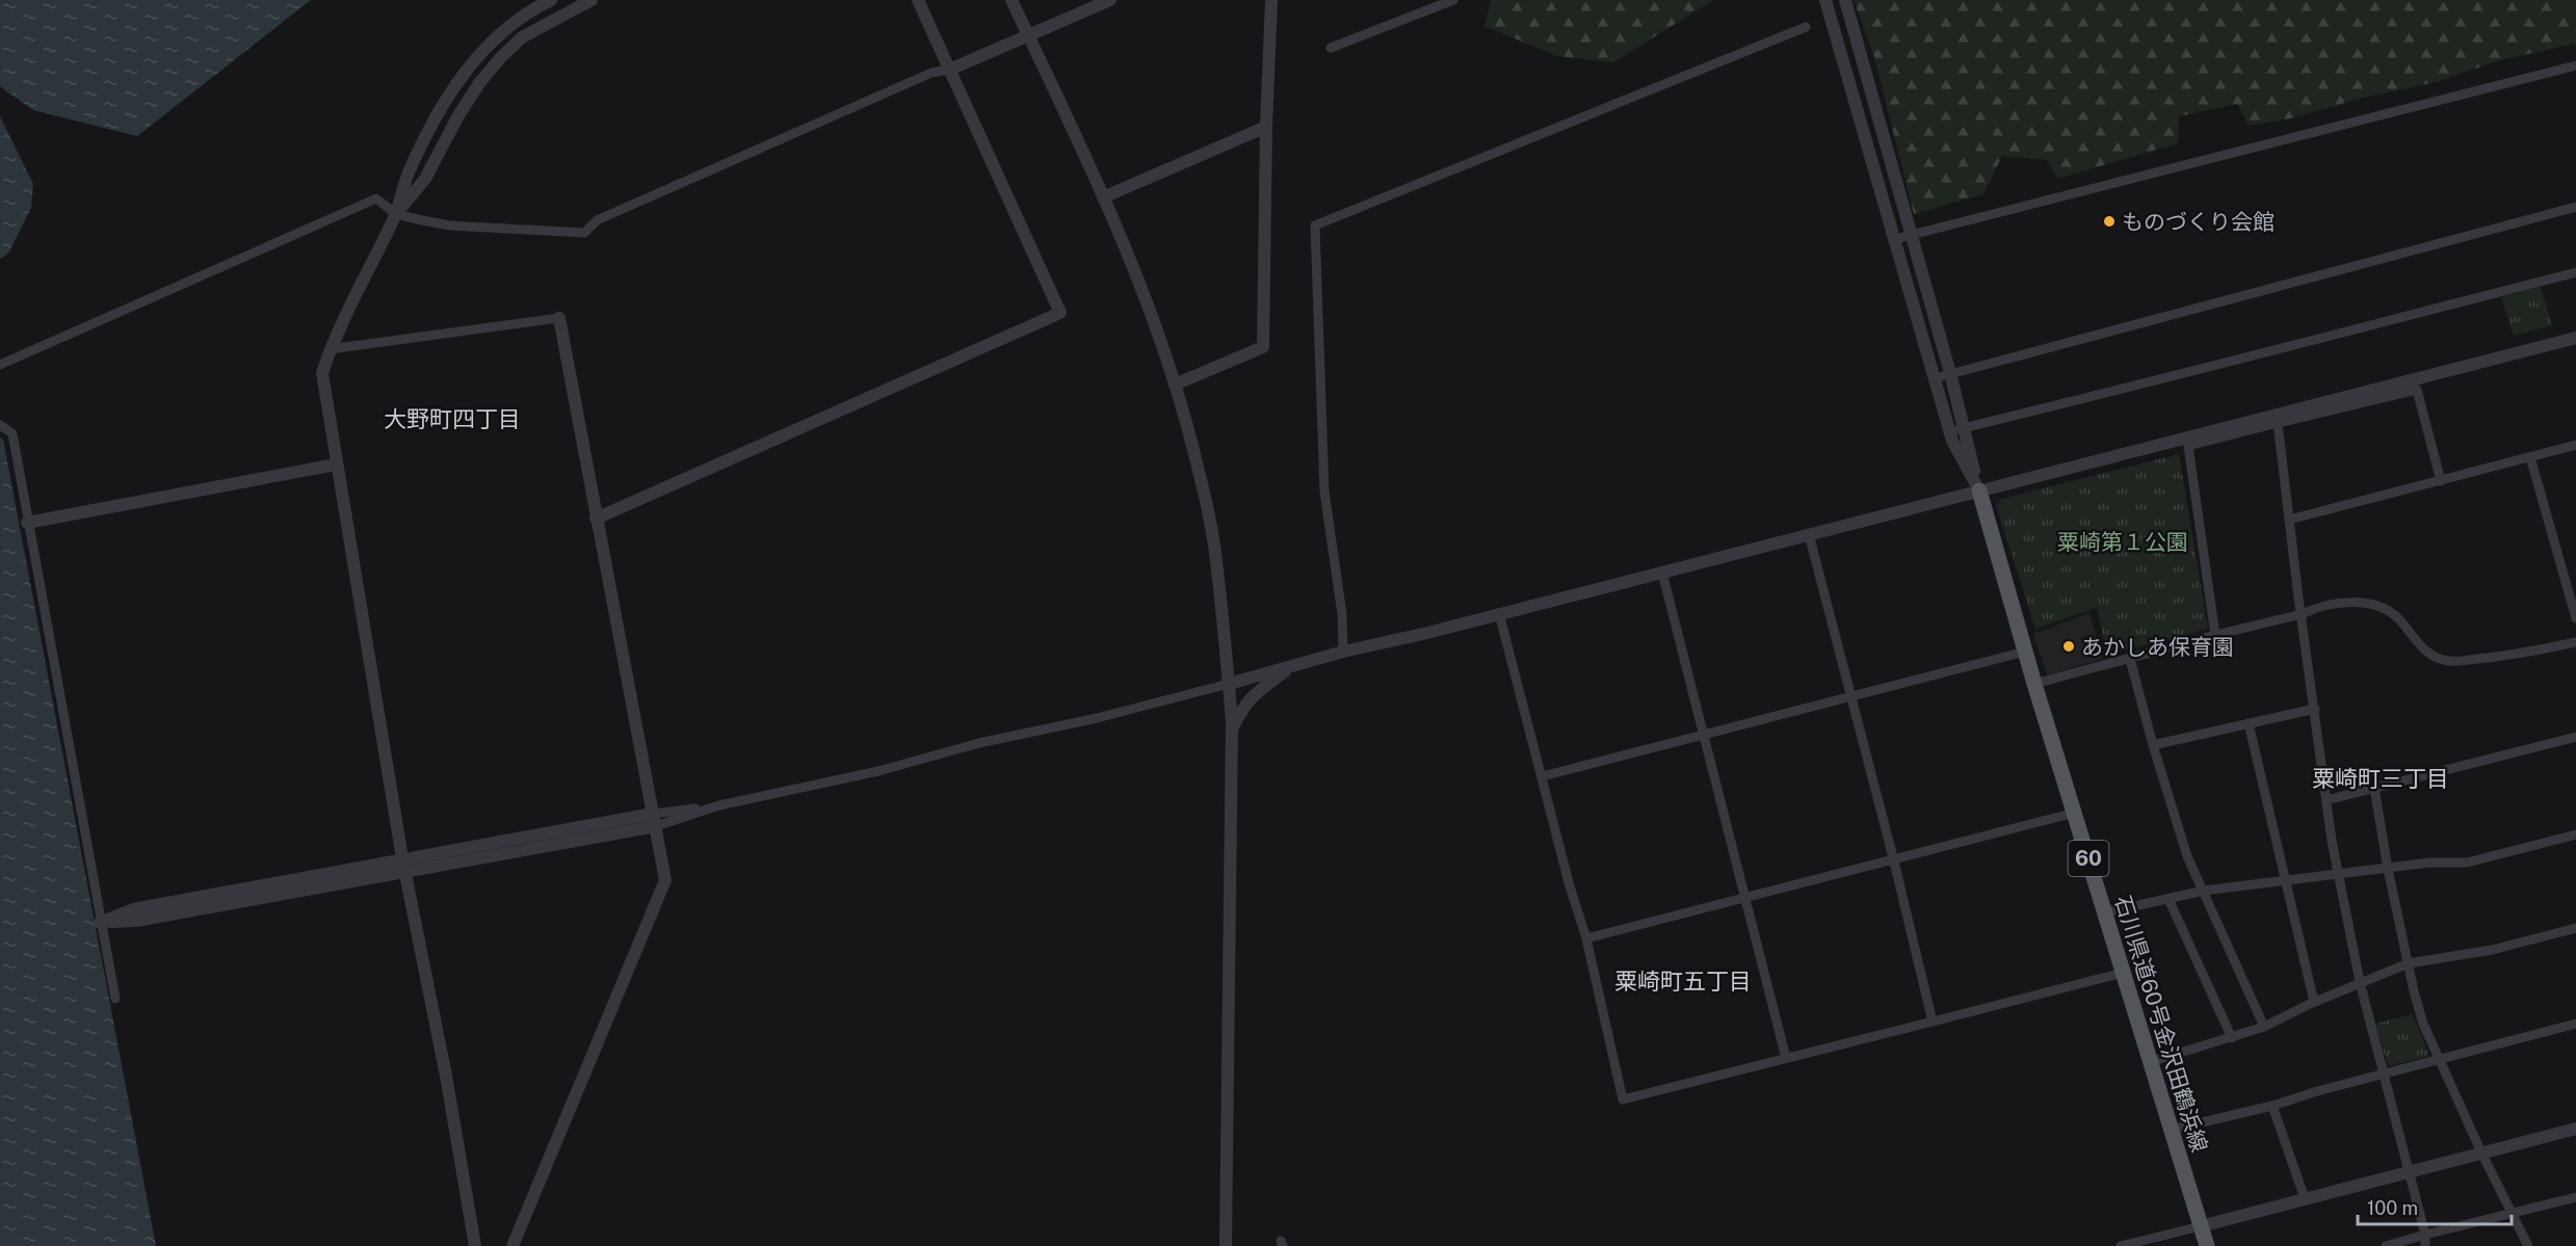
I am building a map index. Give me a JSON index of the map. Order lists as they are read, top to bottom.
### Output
{
  "streets": {
    "main road": ["60", "石川県道60号金沢田鶴浜線"]
  },
  "districts": ["大野町四丁目", "粟崎町三丁目", "粟崎町五丁目"],
  "parks": ["粟崎第１公園"],
  "places": ["ものづくり会館", "あかしあ保育園"],
  "scale_bar": "100 m"
}
